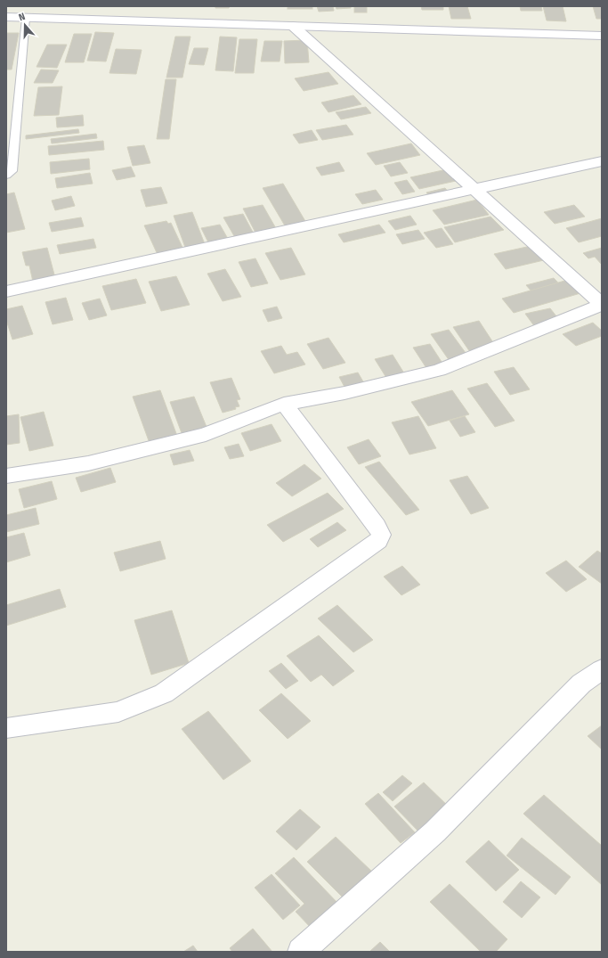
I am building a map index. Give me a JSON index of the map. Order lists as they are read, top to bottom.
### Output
{
  "north": "top"
}
